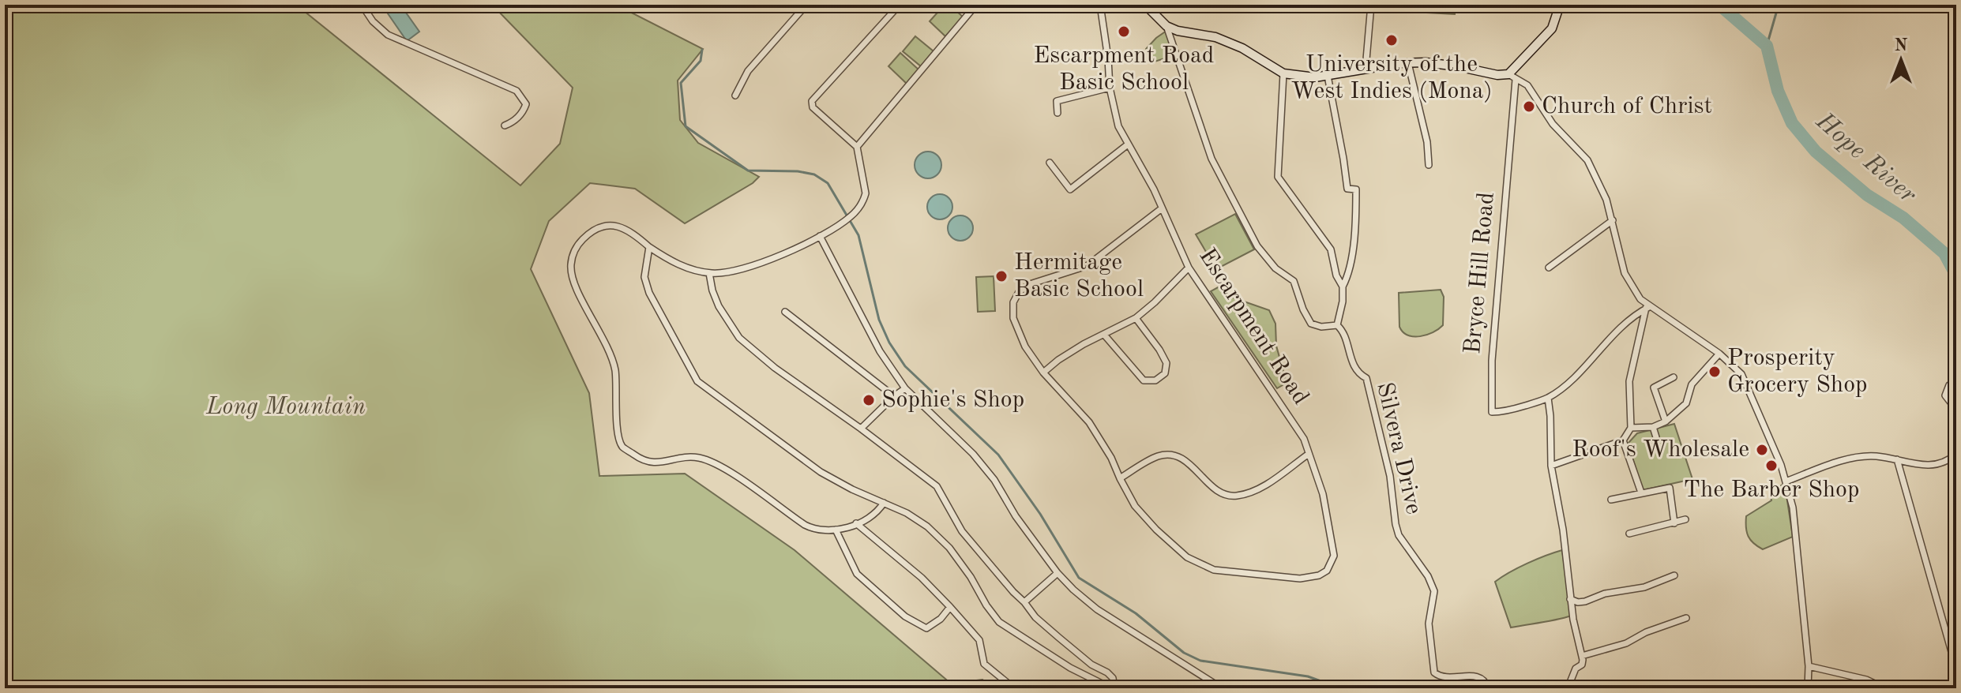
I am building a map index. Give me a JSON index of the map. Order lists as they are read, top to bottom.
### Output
{
  "streets": {
    "street": ["Bryce Hill Road", "Escarpment Road", "Silvera Drive"]
  },
  "water": ["Hope River"],
  "parks": ["Long Mountain"],
  "places": [
    "Escarpment Road Basic School",
    "University of the West Indies (Mona)",
    "Church of Christ",
    "Hermitage Basic School",
    "Prosperity Grocery Shop",
    "Sophie's Shop",
    "Roof's Wholesale",
    "The Barber Shop"
  ],
  "north": "top"
}
